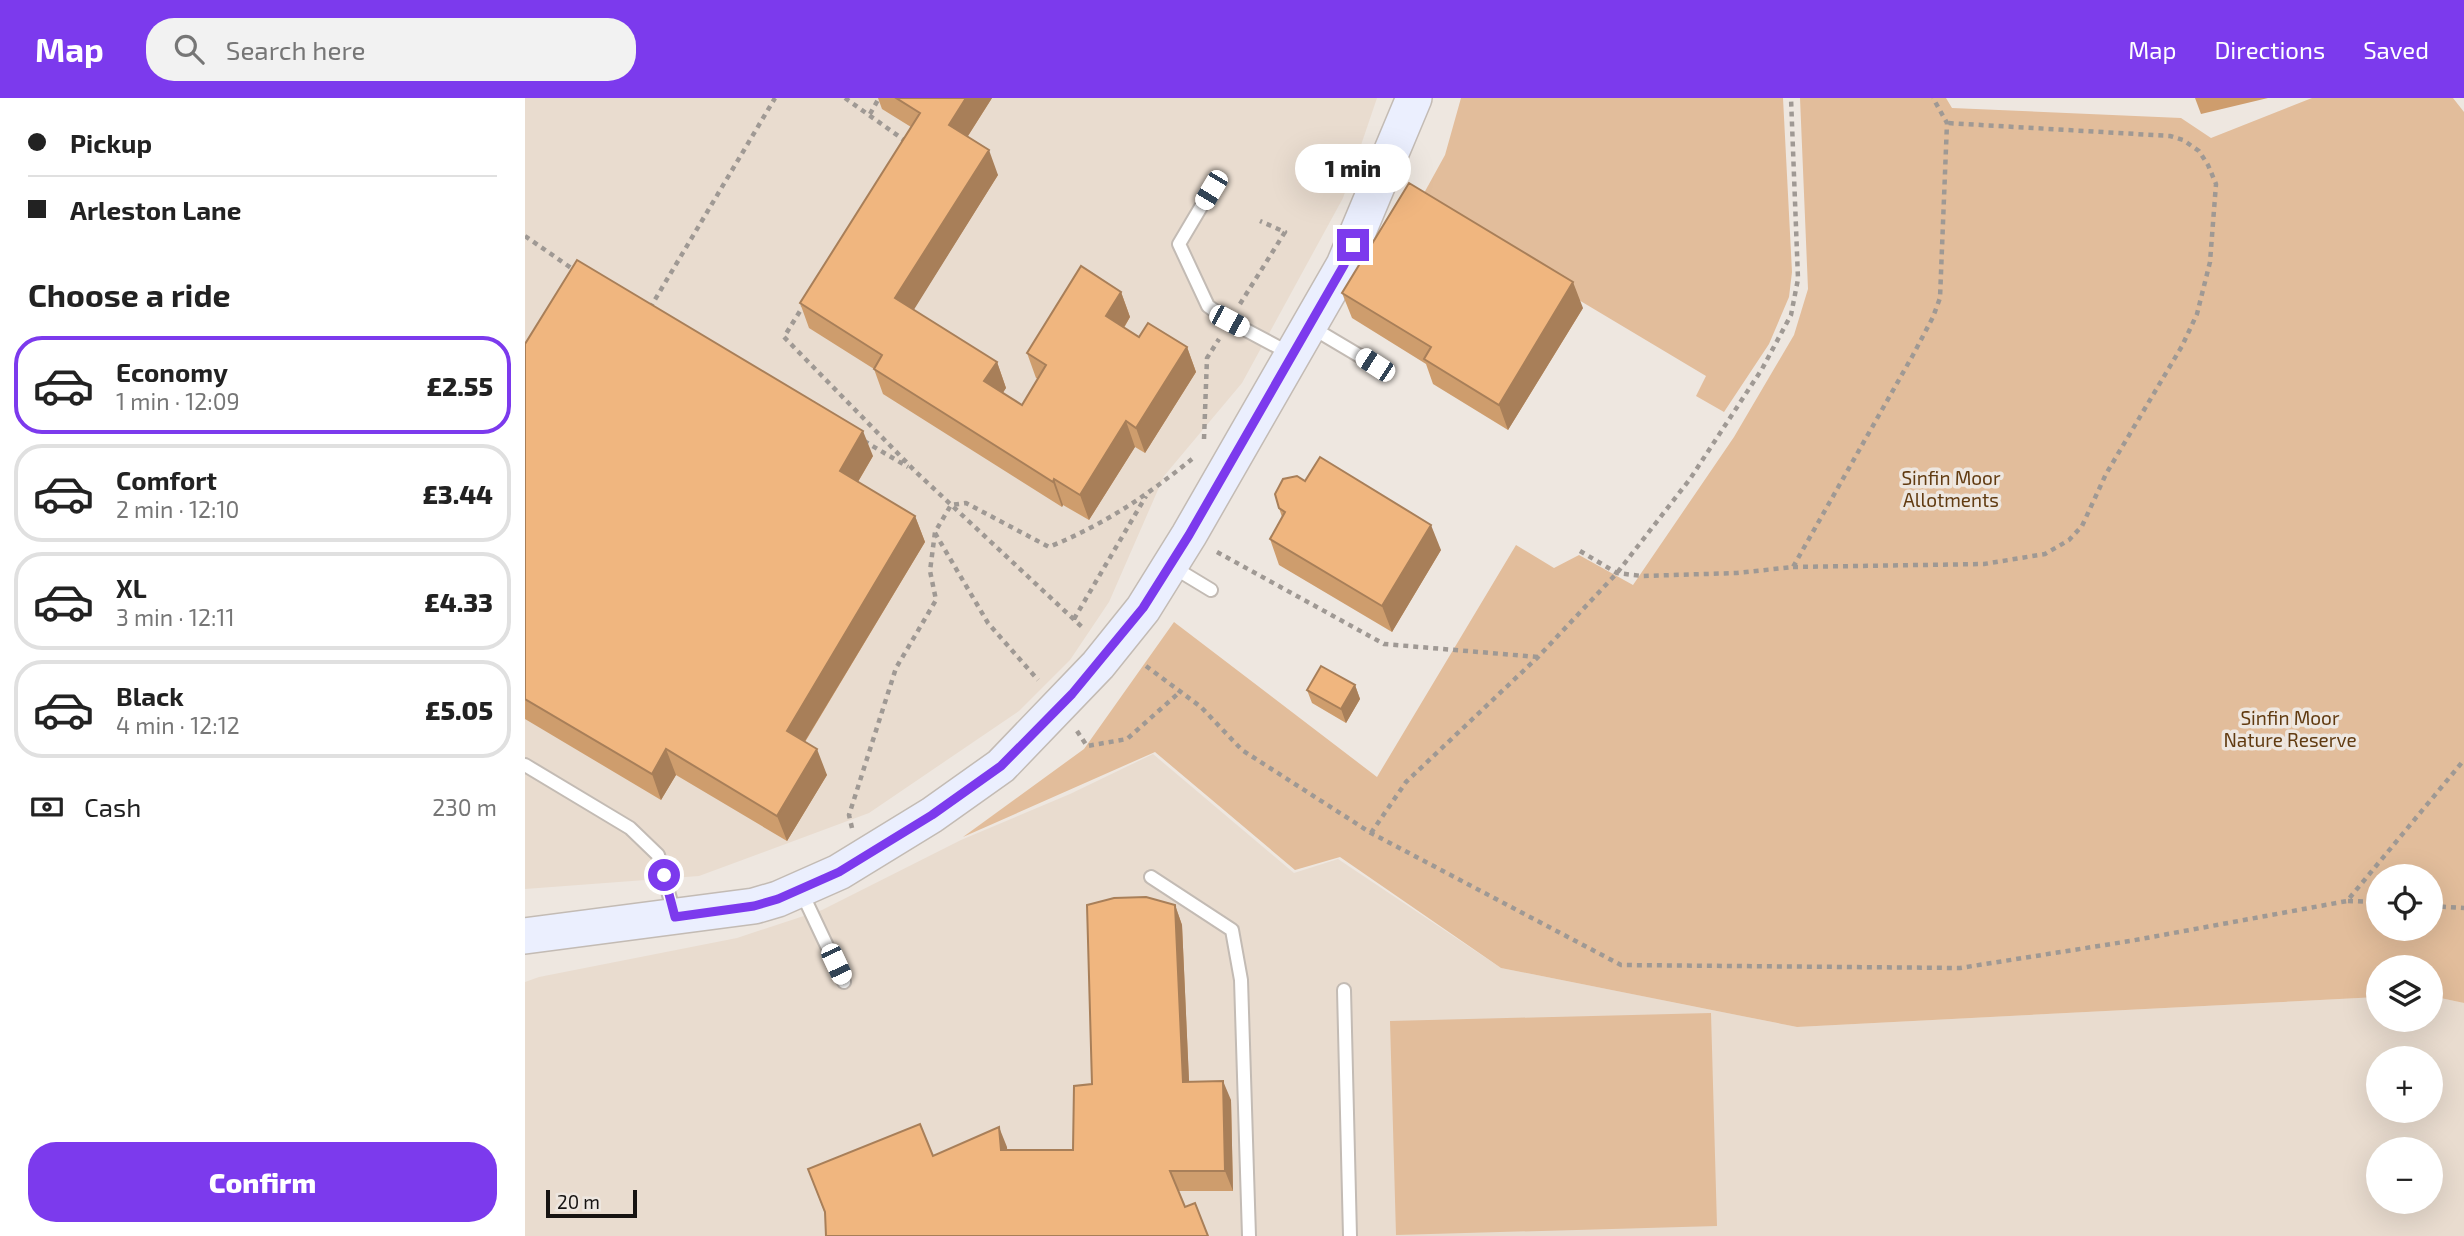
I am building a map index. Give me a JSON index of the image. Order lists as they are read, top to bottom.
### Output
{
  "parks": ["Sinfin Moor Allotments", "Sinfin Moor Nature Reserve"],
  "scale_bar": "20 m",
  "page": {
    "header": "Map",
    "search": "Search here",
    "nav": ["Map", "Directions", "Saved"],
    "banner": ["Pickup", "Arleston Lane"],
    "bubble": "1 min",
    "heading": "Choose a ride",
    "list": [
      {
        "name": "Economy",
        "note": "1 min · 12:09",
        "value": "£2.55"
      },
      {
        "name": "Comfort",
        "note": "2 min · 12:10",
        "value": "£3.44"
      },
      {
        "name": "XL",
        "note": "3 min · 12:11",
        "value": "£4.33"
      },
      {
        "name": "Black",
        "note": "4 min · 12:12",
        "value": "£5.05"
      }
    ],
    "pay": ["Cash", "230 m"],
    "map_buttons": ["+", "−"],
    "buttons": "Confirm",
    "scale": "20 m"
  }
}
